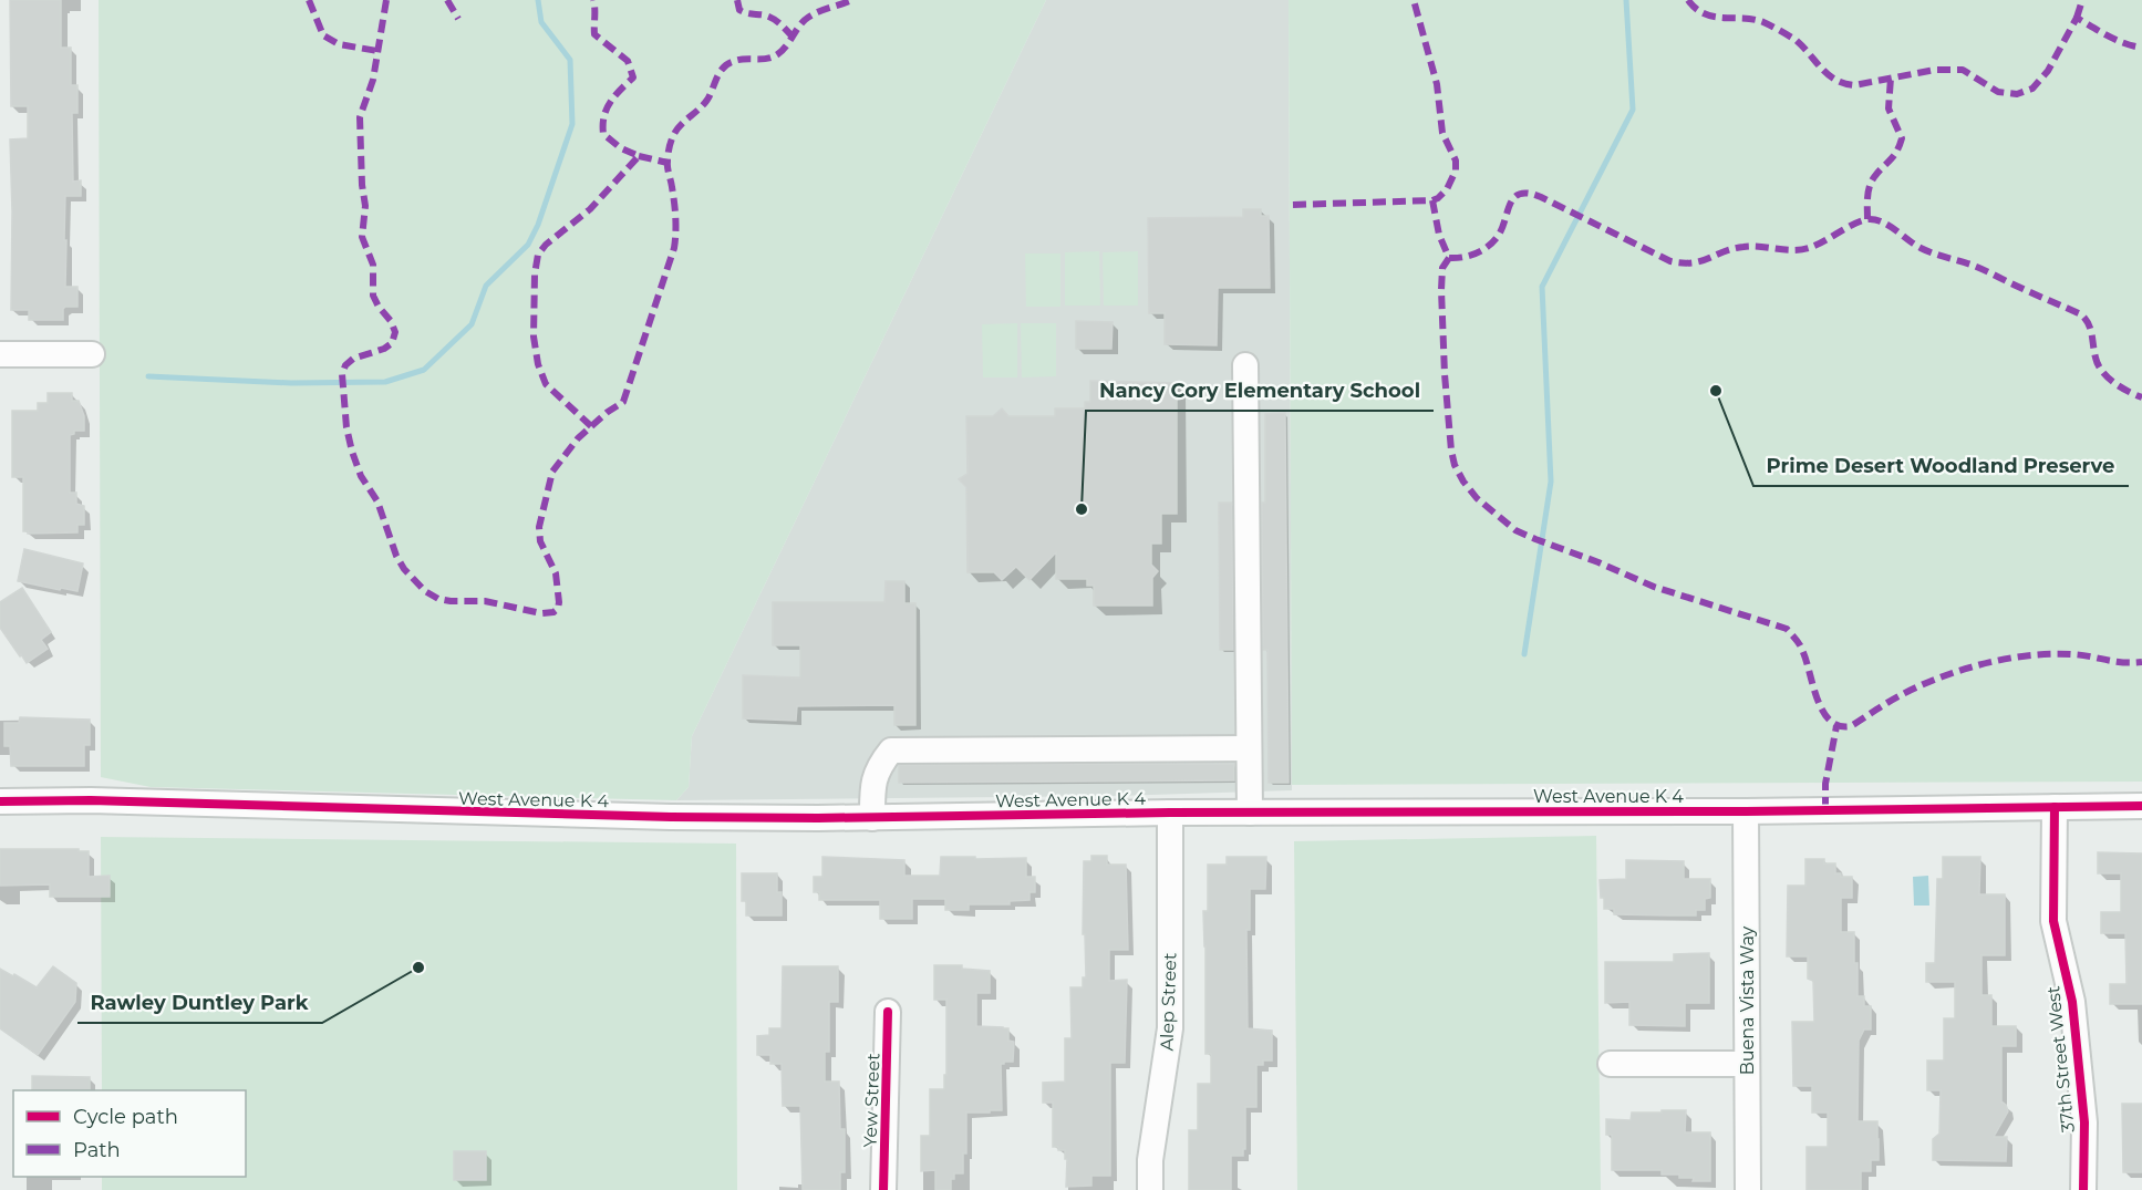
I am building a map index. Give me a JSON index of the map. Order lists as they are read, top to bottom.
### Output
{
  "streets": {
    "street": [
      "West Avenue K 4",
      "Buena Vista Way",
      "Alep Street",
      "37th Street West",
      "Yew Street"
    ]
  },
  "crossings": [
    ["West Avenue K 4", "Buena Vista Way"],
    ["West Avenue K 4", "Alep Street"],
    ["West Avenue K 4", "37th Street West"]
  ],
  "places": ["Prime Desert Woodland Preserve", "Nancy Cory Elementary School", "Rawley Duntley Park"],
  "legend": ["Cycle path", "Path"]
}
